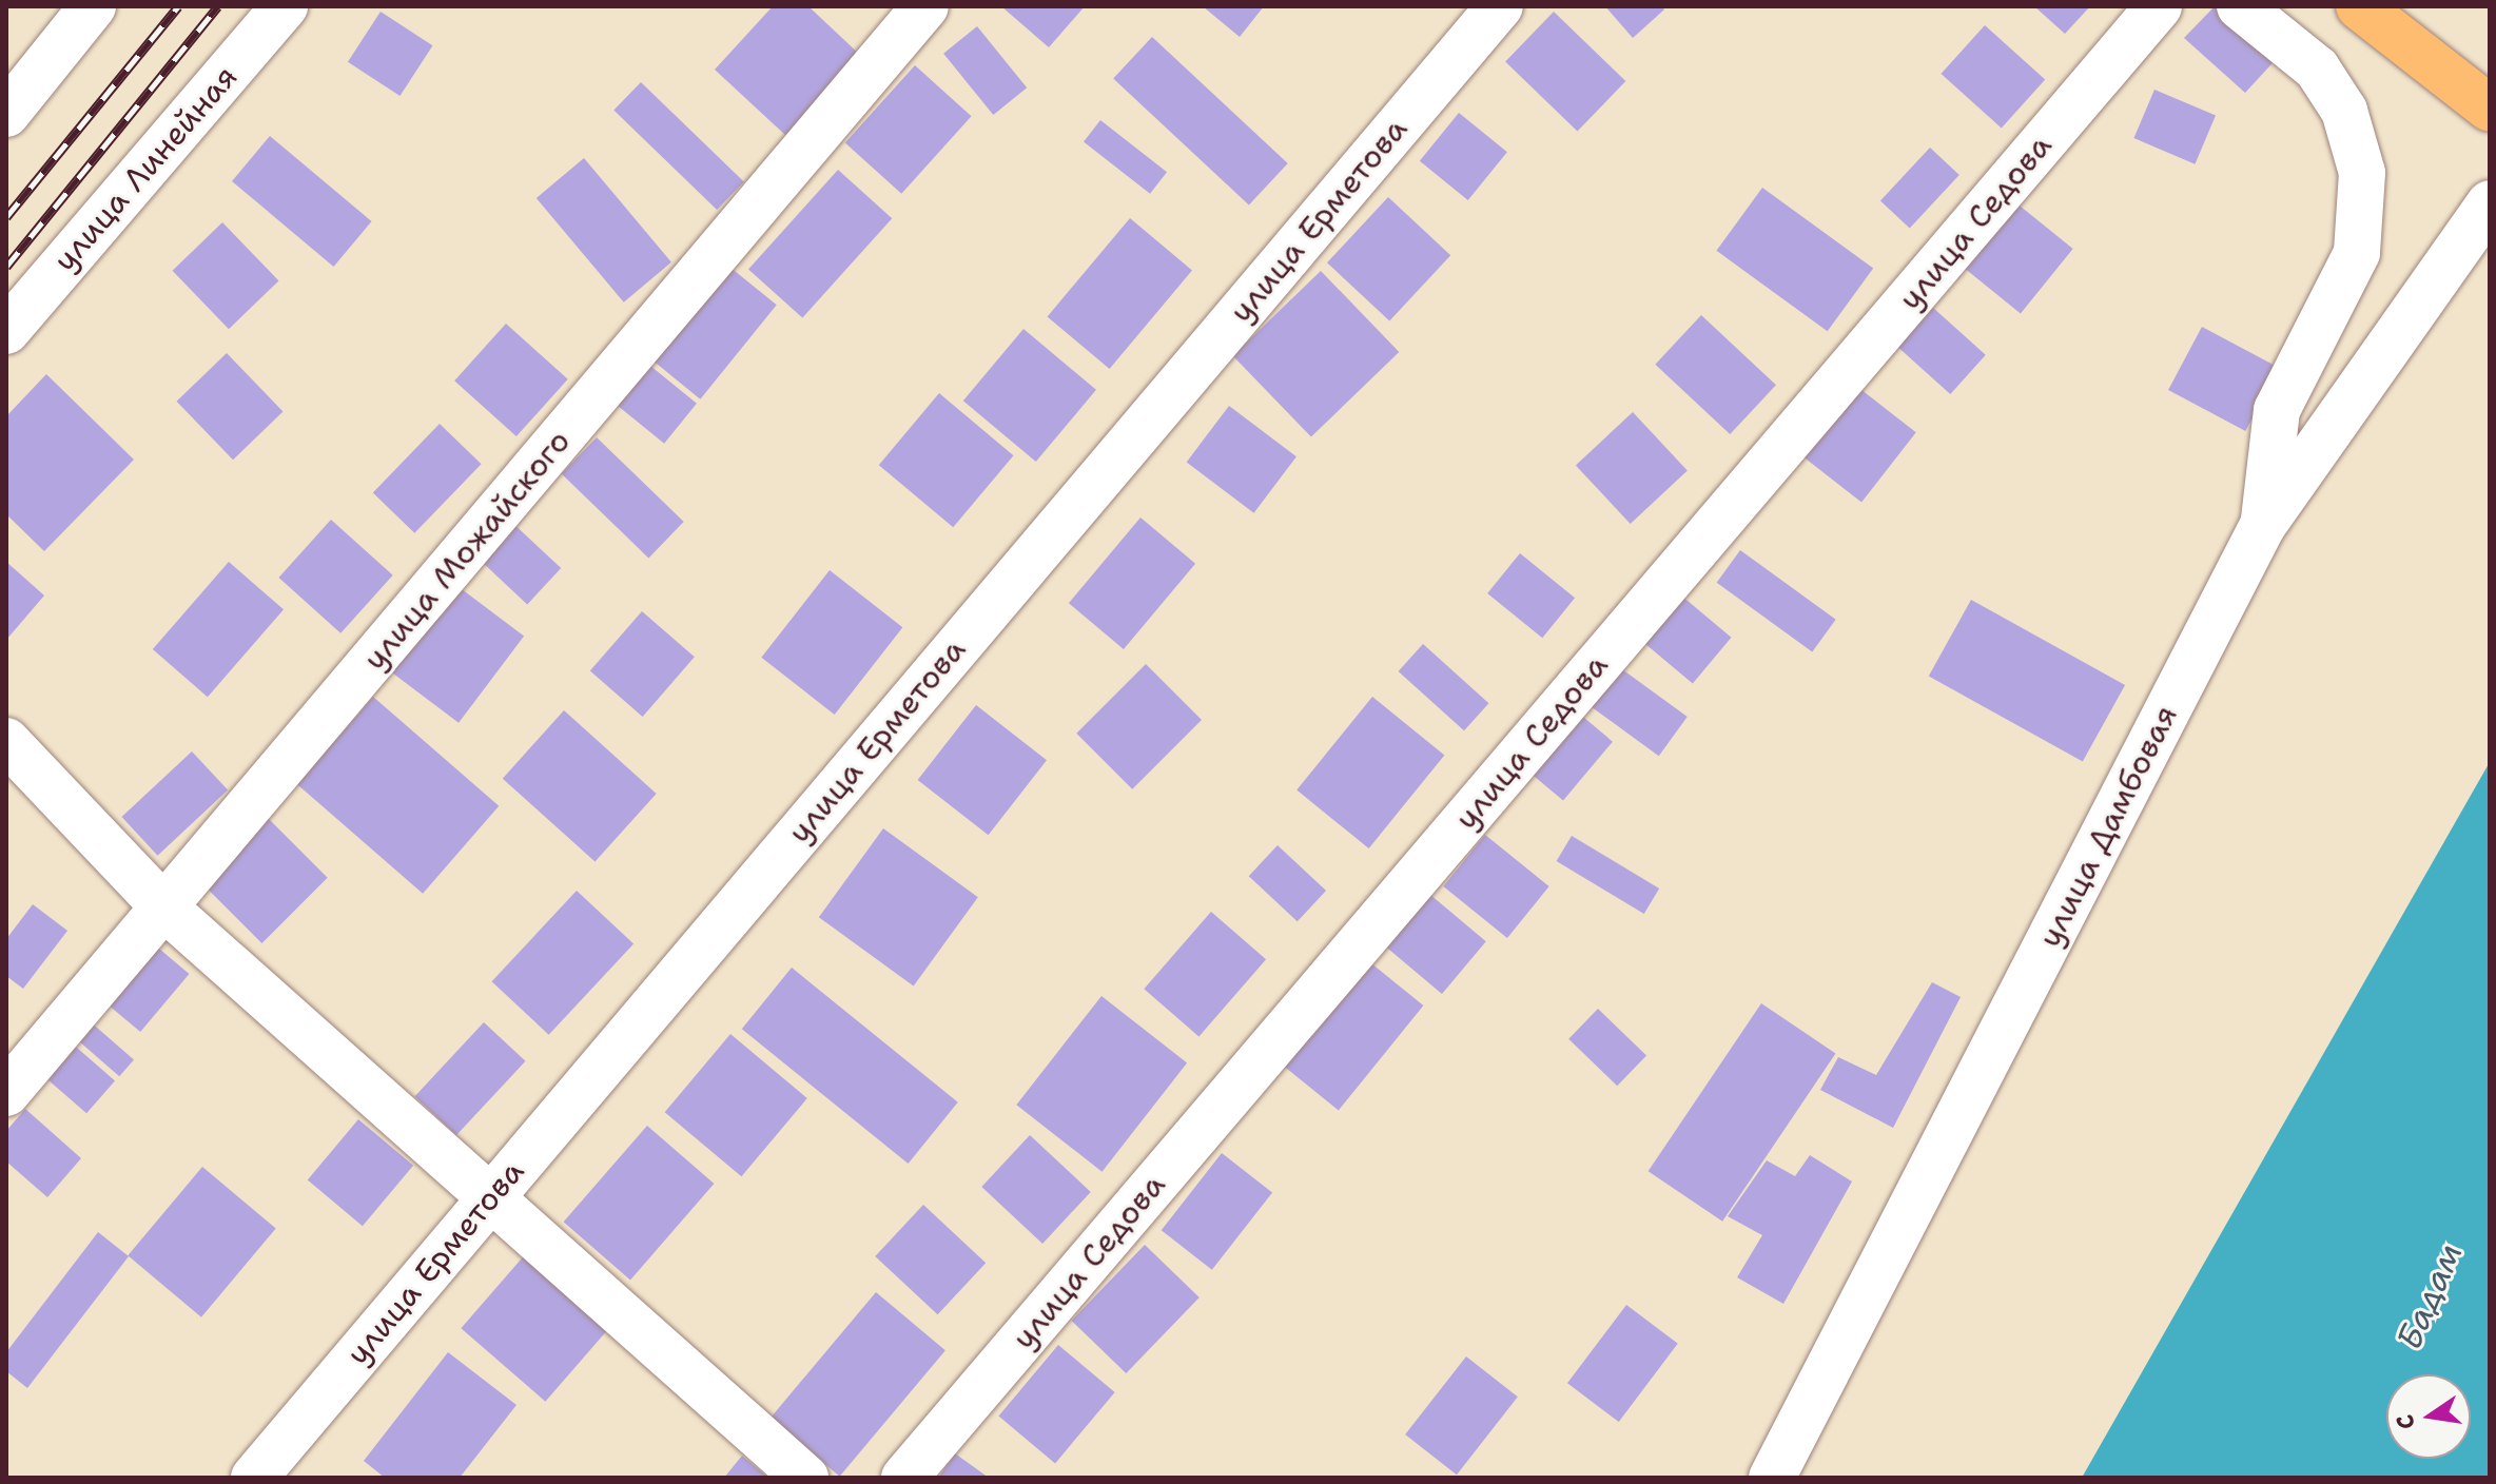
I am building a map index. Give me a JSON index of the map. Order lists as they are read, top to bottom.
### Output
{
  "streets": {
    "street": [
      "улица Линейная",
      "улица Ерметова",
      "улица Седова",
      "улица Можайского",
      "улица Дамбовая"
    ]
  },
  "water": ["Бадам"],
  "north": "left"
}
